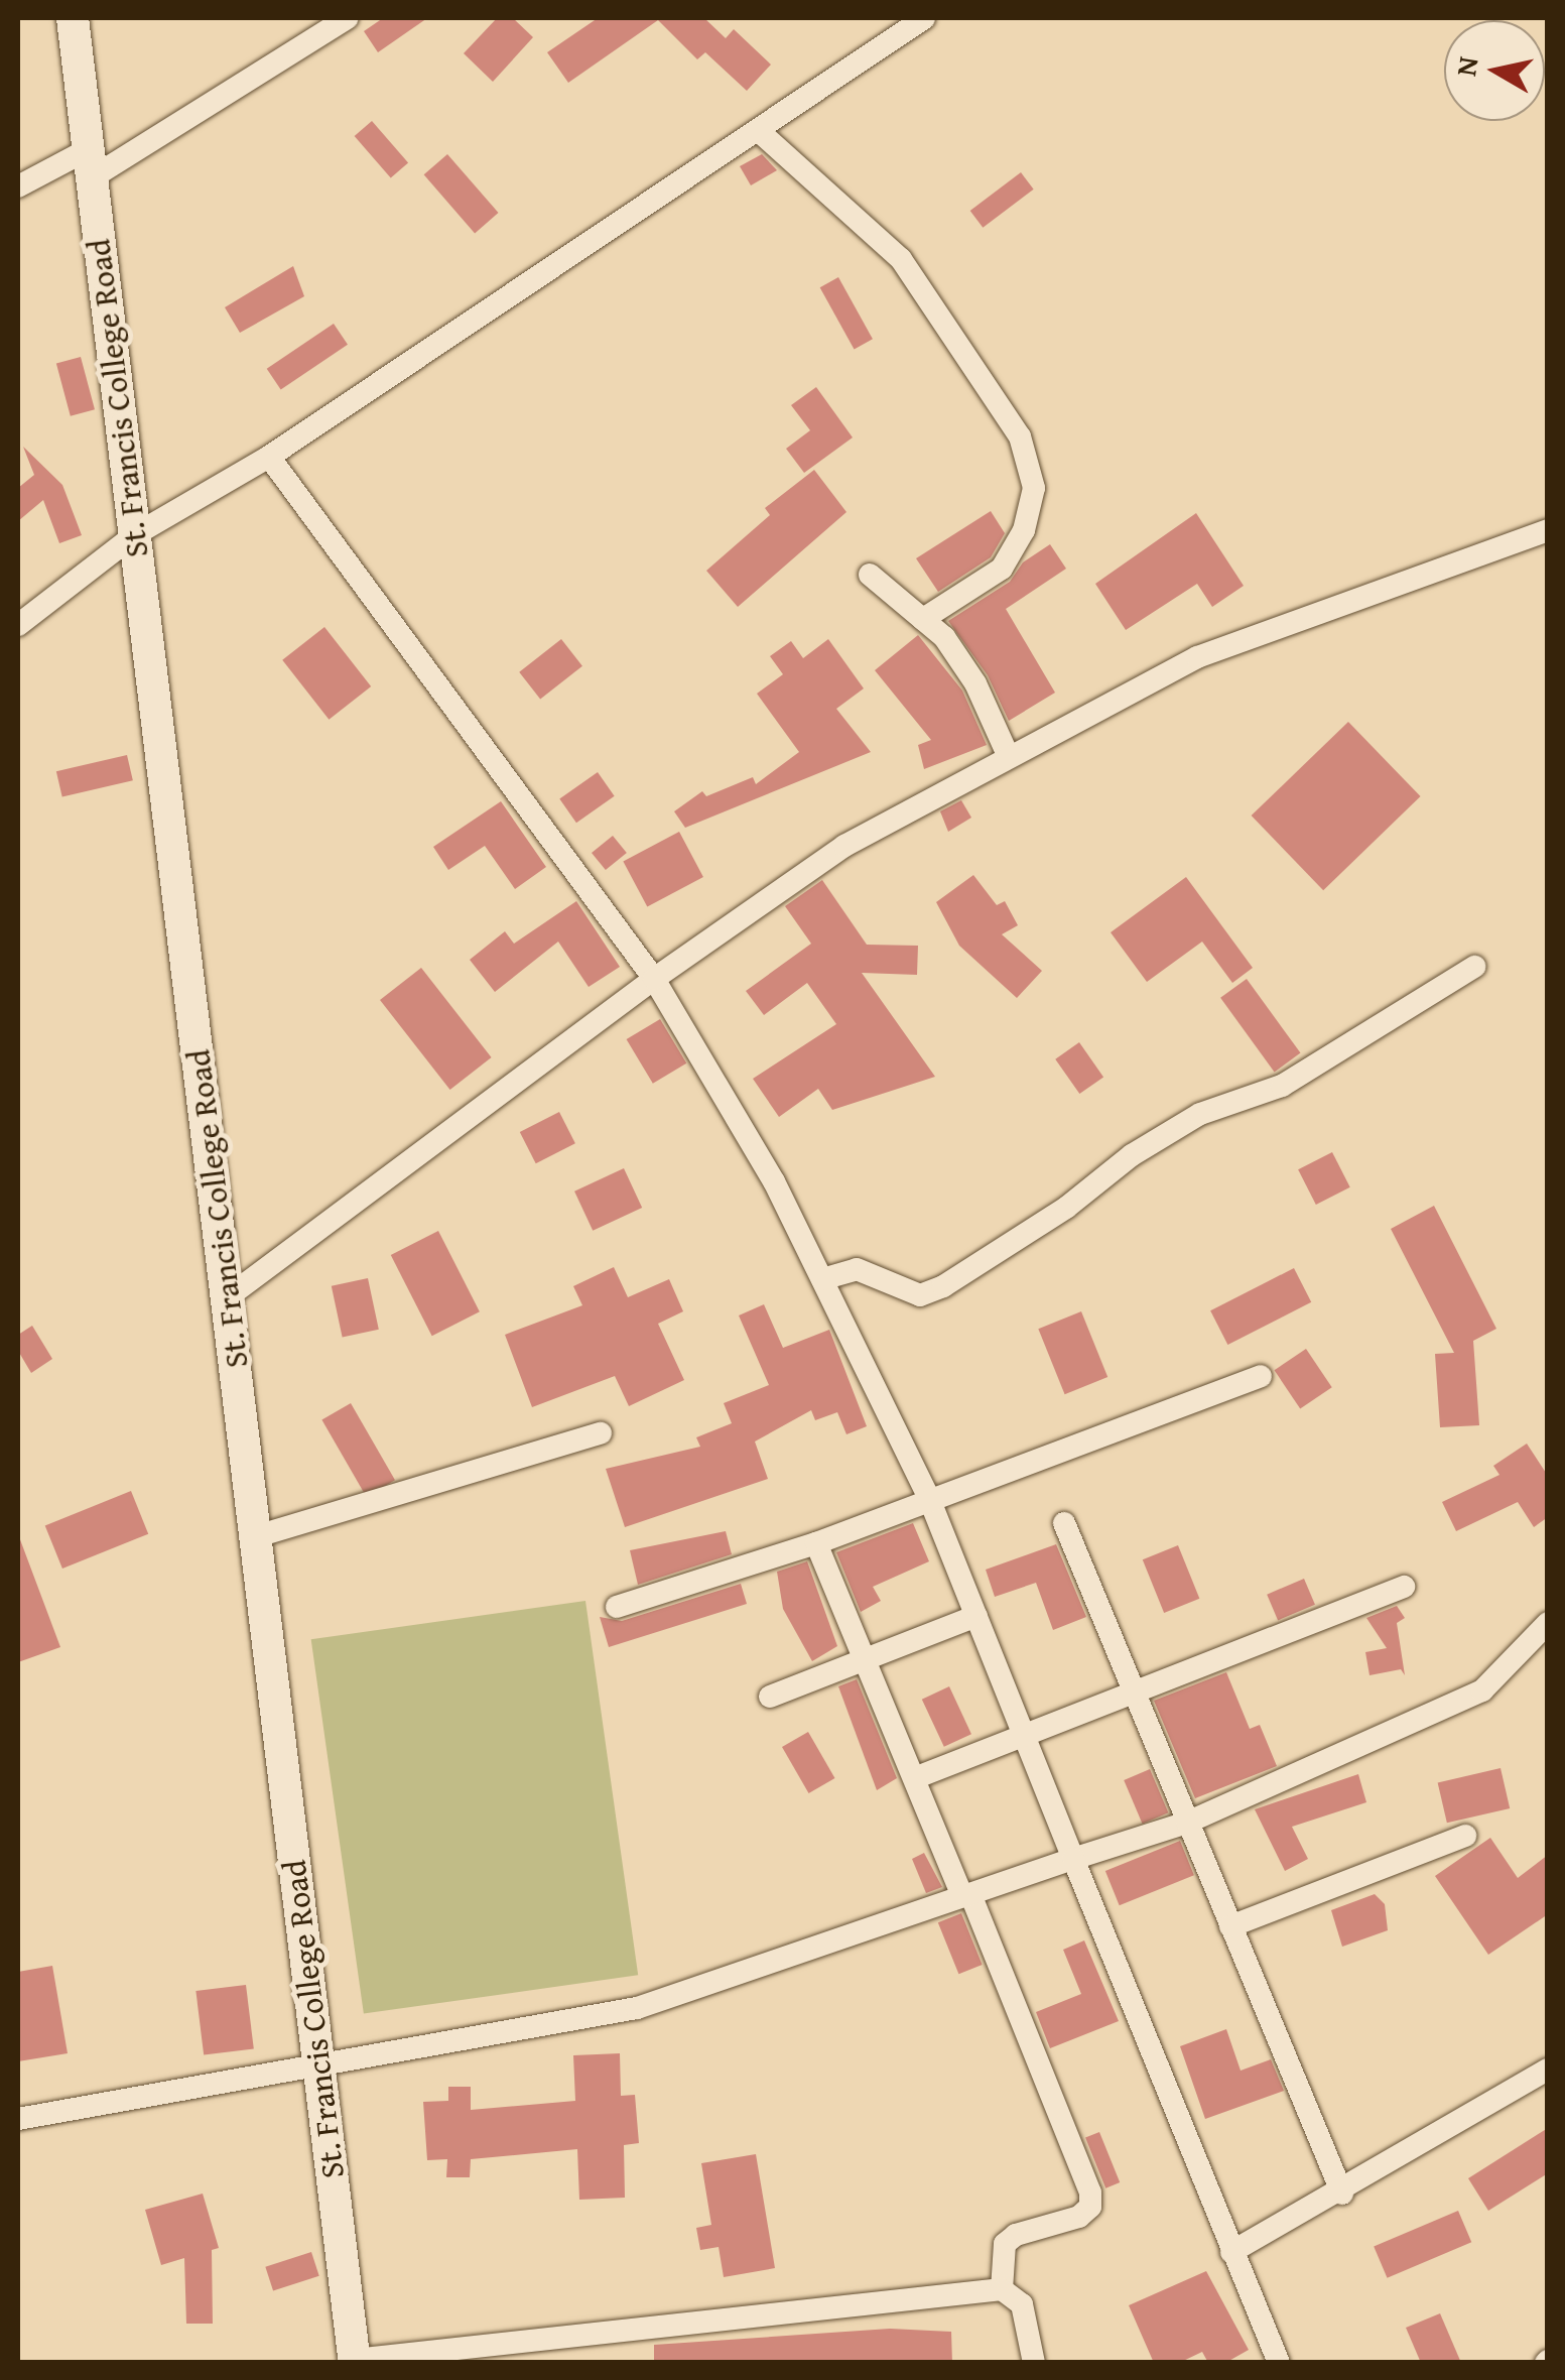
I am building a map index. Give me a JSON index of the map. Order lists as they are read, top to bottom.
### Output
{
  "streets": {
    "main road": ["St. Francis College Road"]
  },
  "north": "left"
}
